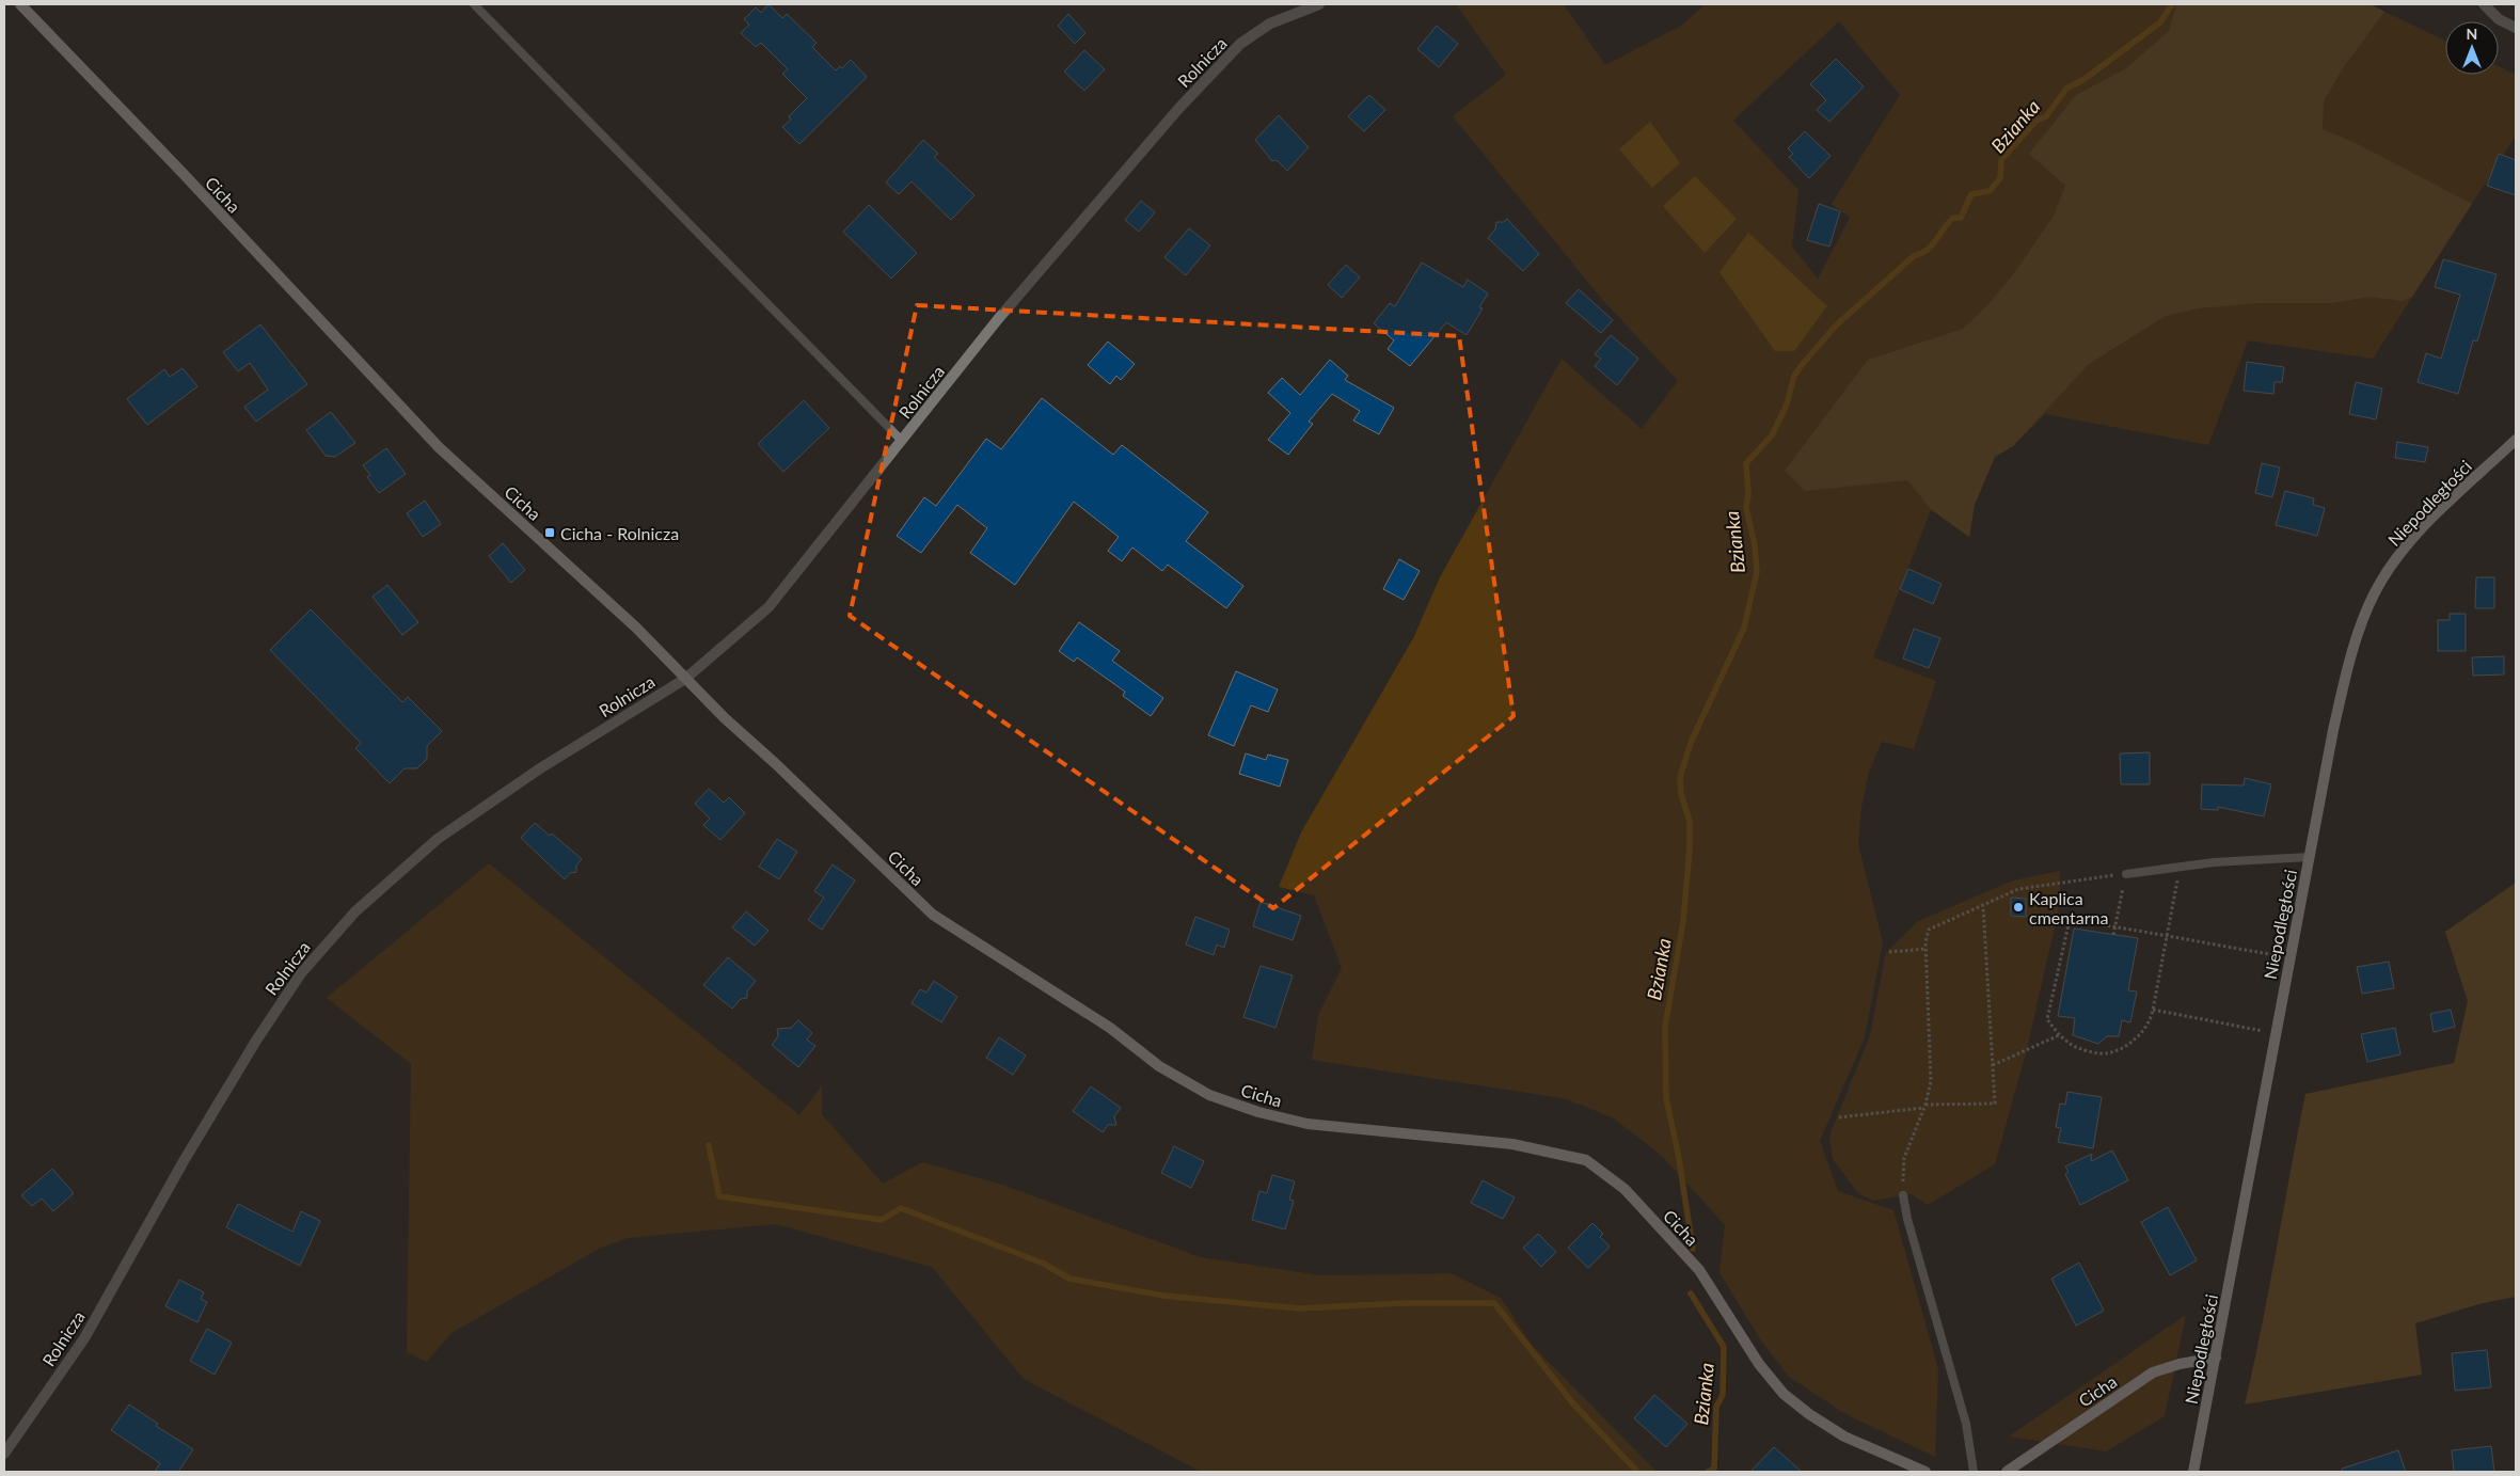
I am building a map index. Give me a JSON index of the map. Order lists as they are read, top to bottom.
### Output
{
  "streets": {
    "street": ["Rolnicza", "Cicha", "Niepodległości"]
  },
  "crossings": [
    ["Rolnicza", "Cicha"],
    ["Cicha", "Niepodległości"]
  ],
  "water": ["Bzianka"],
  "places": {
    "transit": ["Cicha - Rolnicza"],
    "other": ["Kaplica cmentarna"]
  },
  "north": "top"
}
